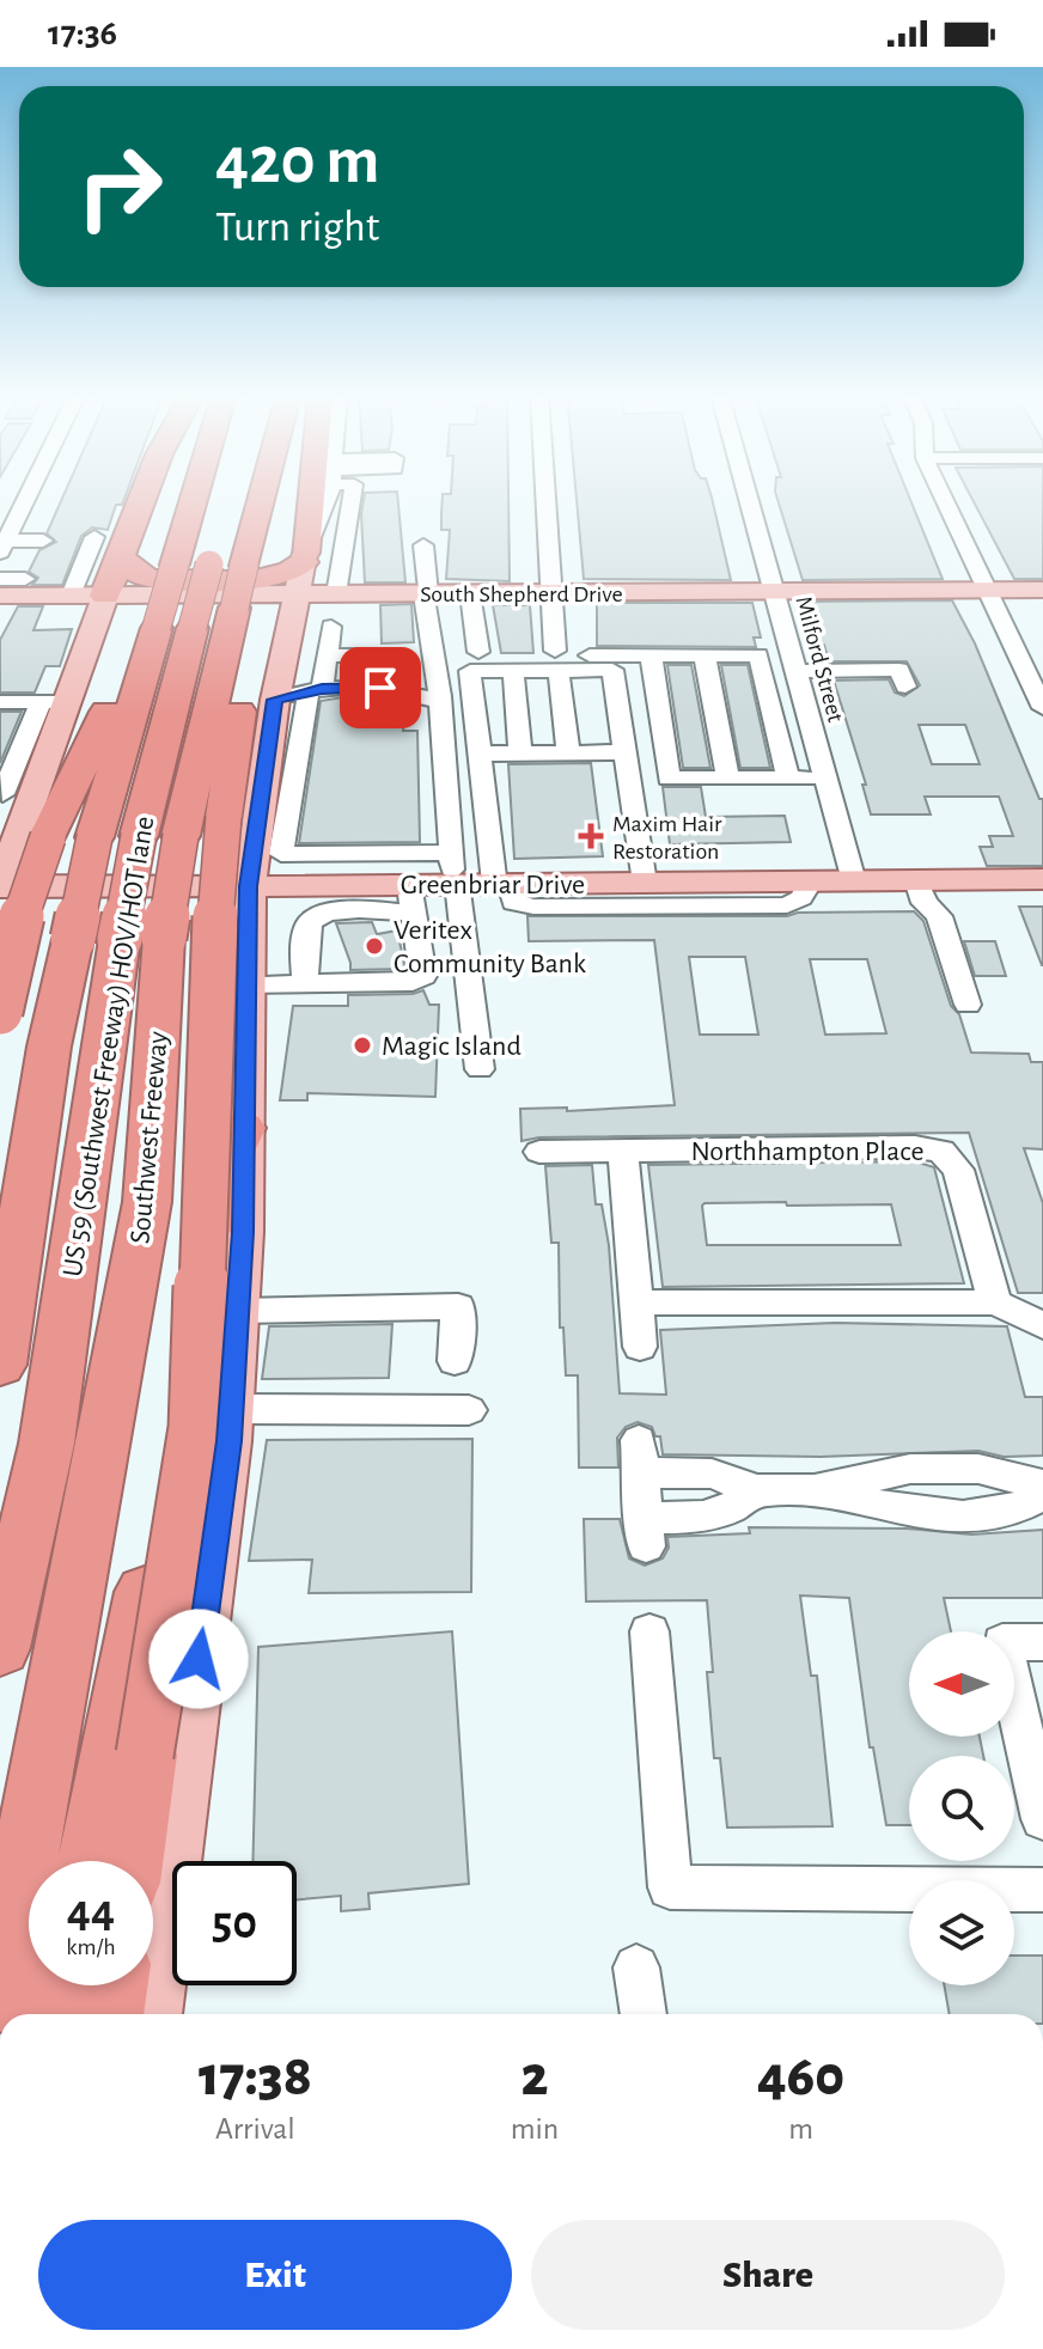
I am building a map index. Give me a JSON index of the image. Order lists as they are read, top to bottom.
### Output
{
  "streets": {
    "highway": ["US 59 (Southwest Freeway) HOV/HOT lane", "Southwest Freeway"],
    "main road": ["South Shepherd Drive", "Greenbriar Drive"],
    "street": ["Milford Street", "Northhampton Place"]
  },
  "crossings": [
    ["South Shepherd Drive", "Milford Street"],
    ["Milford Street", "Greenbriar Drive"],
    ["US 59 (Southwest Freeway) HOV/HOT lane", "Southwest Freeway"]
  ],
  "places": {
    "health": ["Maxim Hair Restoration"],
    "other": ["Veritex Community Bank", "Magic Island"]
  },
  "north": "left",
  "page": {
    "status": "17:36",
    "turn": ["420 m", "Turn right"],
    "speed": "44 km/h",
    "limit": "50",
    "eta": [
      "17:38",
      "Arrival",
      "2",
      "min",
      "460",
      "m"
    ],
    "buttons": ["Exit", "Share"]
  }
}
